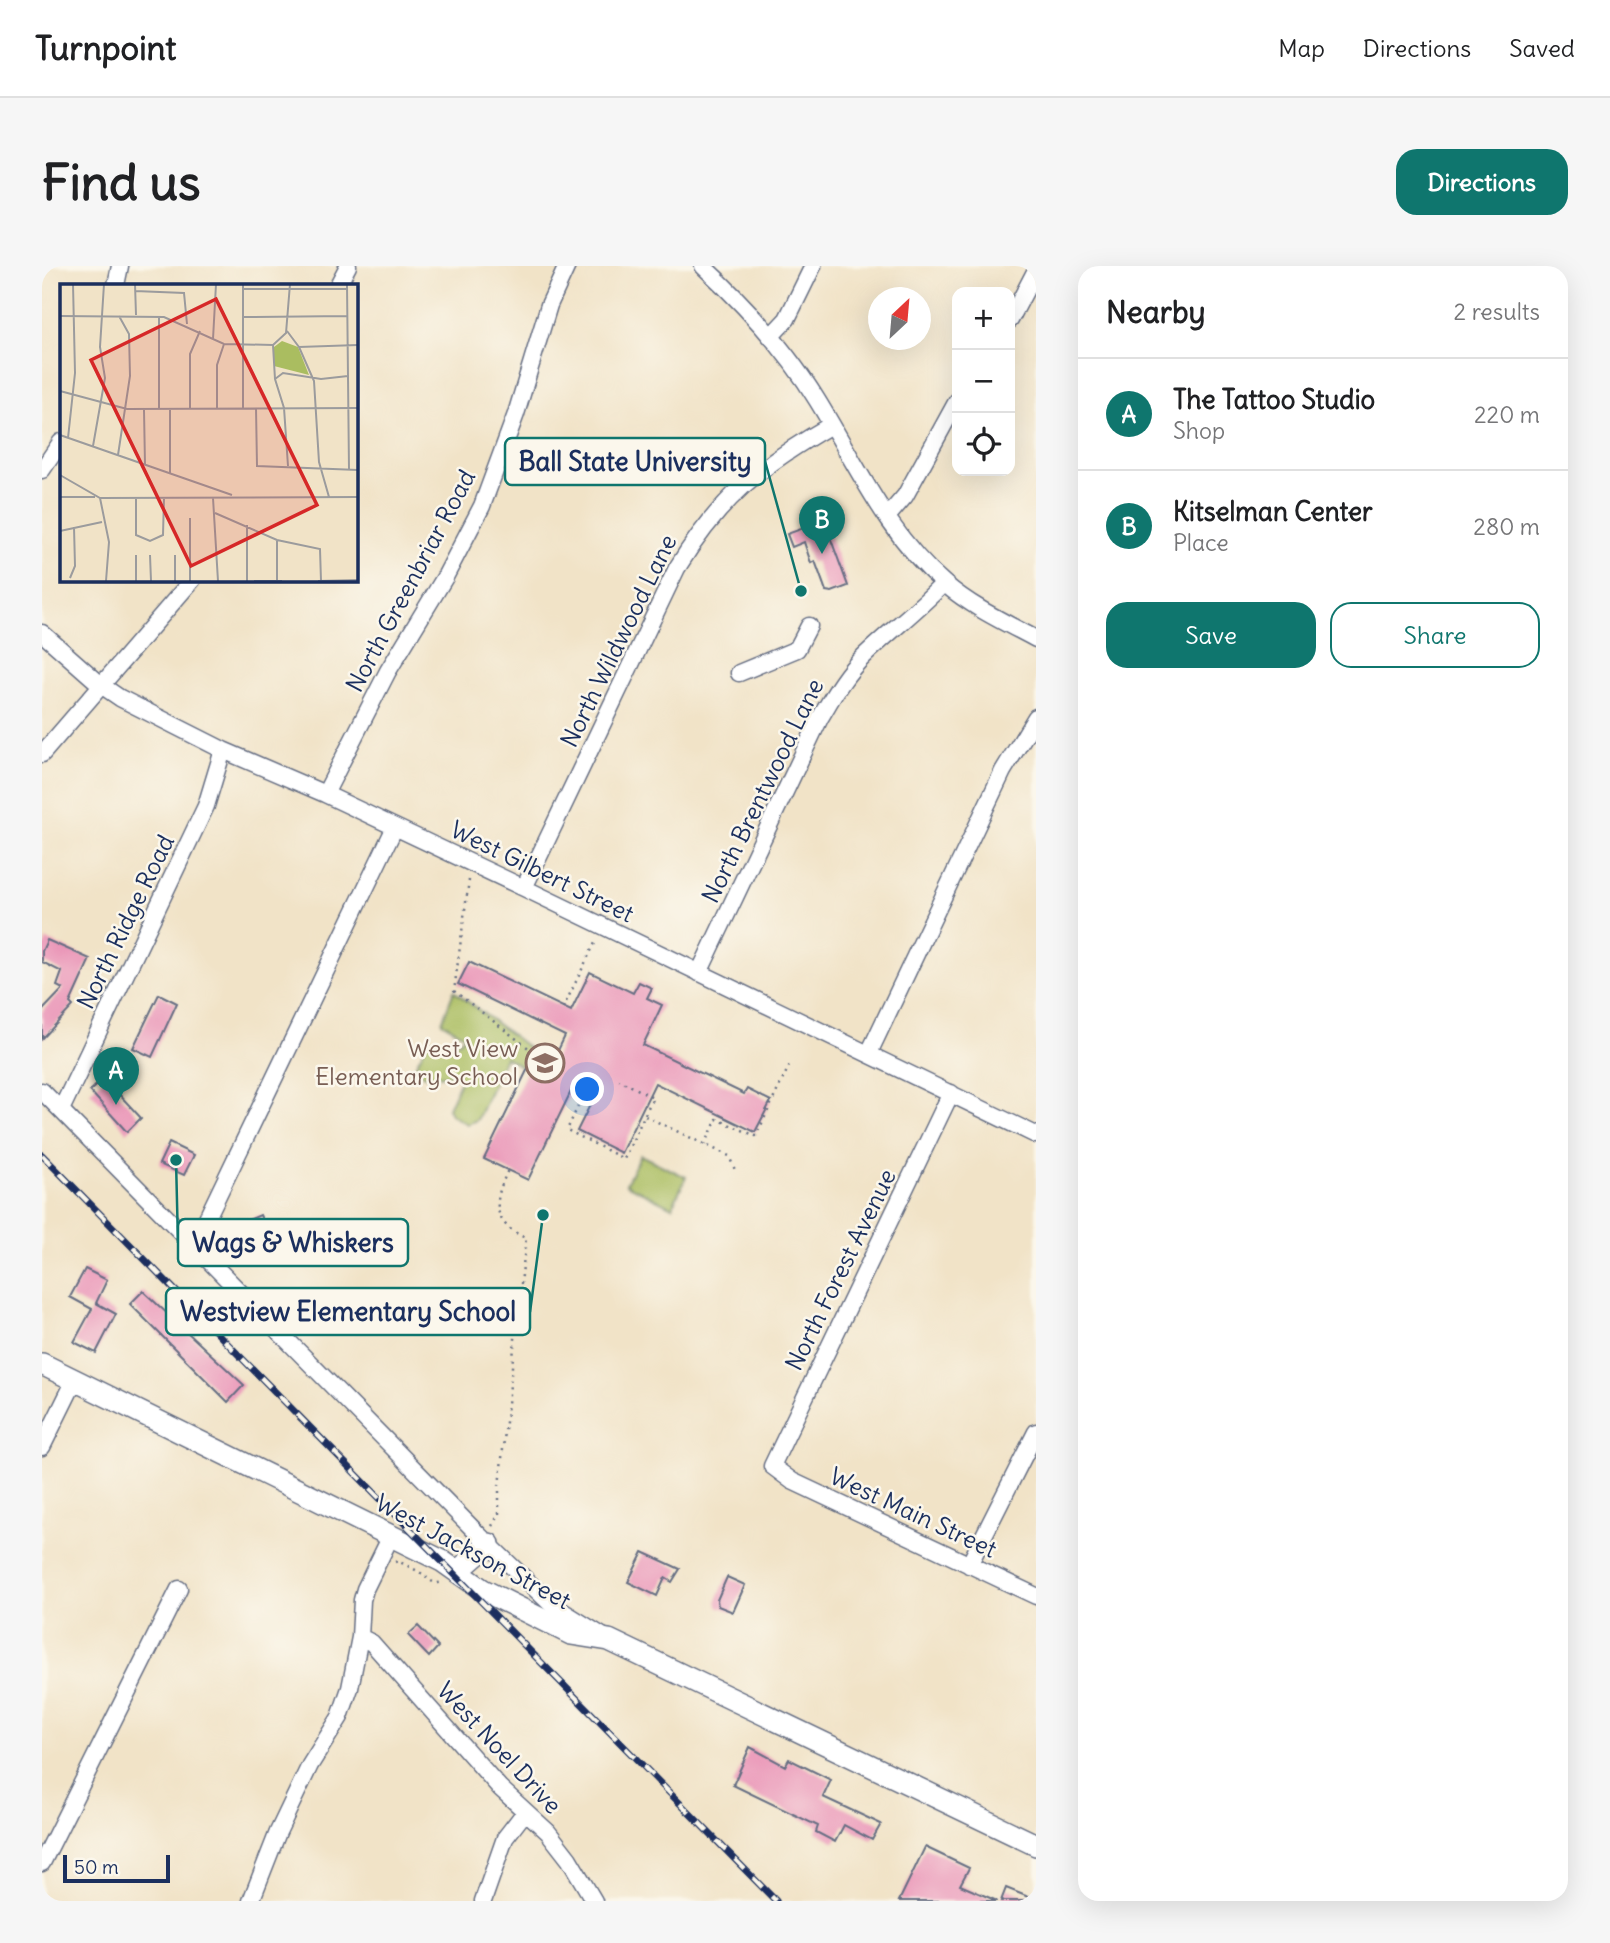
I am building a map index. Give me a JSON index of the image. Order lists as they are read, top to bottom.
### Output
{
  "streets": {
    "main road": ["West Jackson Street"],
    "street": [
      "North Greenbriar Road",
      "North Wildwood Lane",
      "North Brentwood Lane",
      "West Gilbert Street",
      "North Ridge Road",
      "North Forest Avenue",
      "West Main Street",
      "West Noel Drive"
    ]
  },
  "crossings": [
    ["North Greenbriar Road", "West Gilbert Street"],
    ["North Wildwood Lane", "West Gilbert Street"],
    ["North Brentwood Lane", "West Gilbert Street"],
    ["West Gilbert Street", "North Ridge Road"],
    ["West Gilbert Street", "North Forest Avenue"],
    ["North Forest Avenue", "West Main Street"]
  ],
  "places": {
    "other": ["Ball State University", "Wags & Whiskers", "Westview Elementary School"],
    "school or university": ["West View Elementary School"]
  },
  "scale_bar": "50 m",
  "north": "top right",
  "page": {
    "header": "Turnpoint",
    "nav": ["Map", "Directions", "Saved"],
    "buttons": [
      "Directions",
      ["Save", "Share"]
    ],
    "title": "Find us",
    "heading": ["Nearby", "2 results"],
    "map_buttons": ["+", "−"],
    "list": [
      {
        "mark": "A",
        "name": "The Tattoo Studio",
        "note": "Shop",
        "value": "220 m"
      },
      {
        "mark": "B",
        "name": "Kitselman Center",
        "note": "Place",
        "value": "280 m"
      }
    ],
    "pins": ["B", "A"],
    "scale": "50 m"
  }
}
